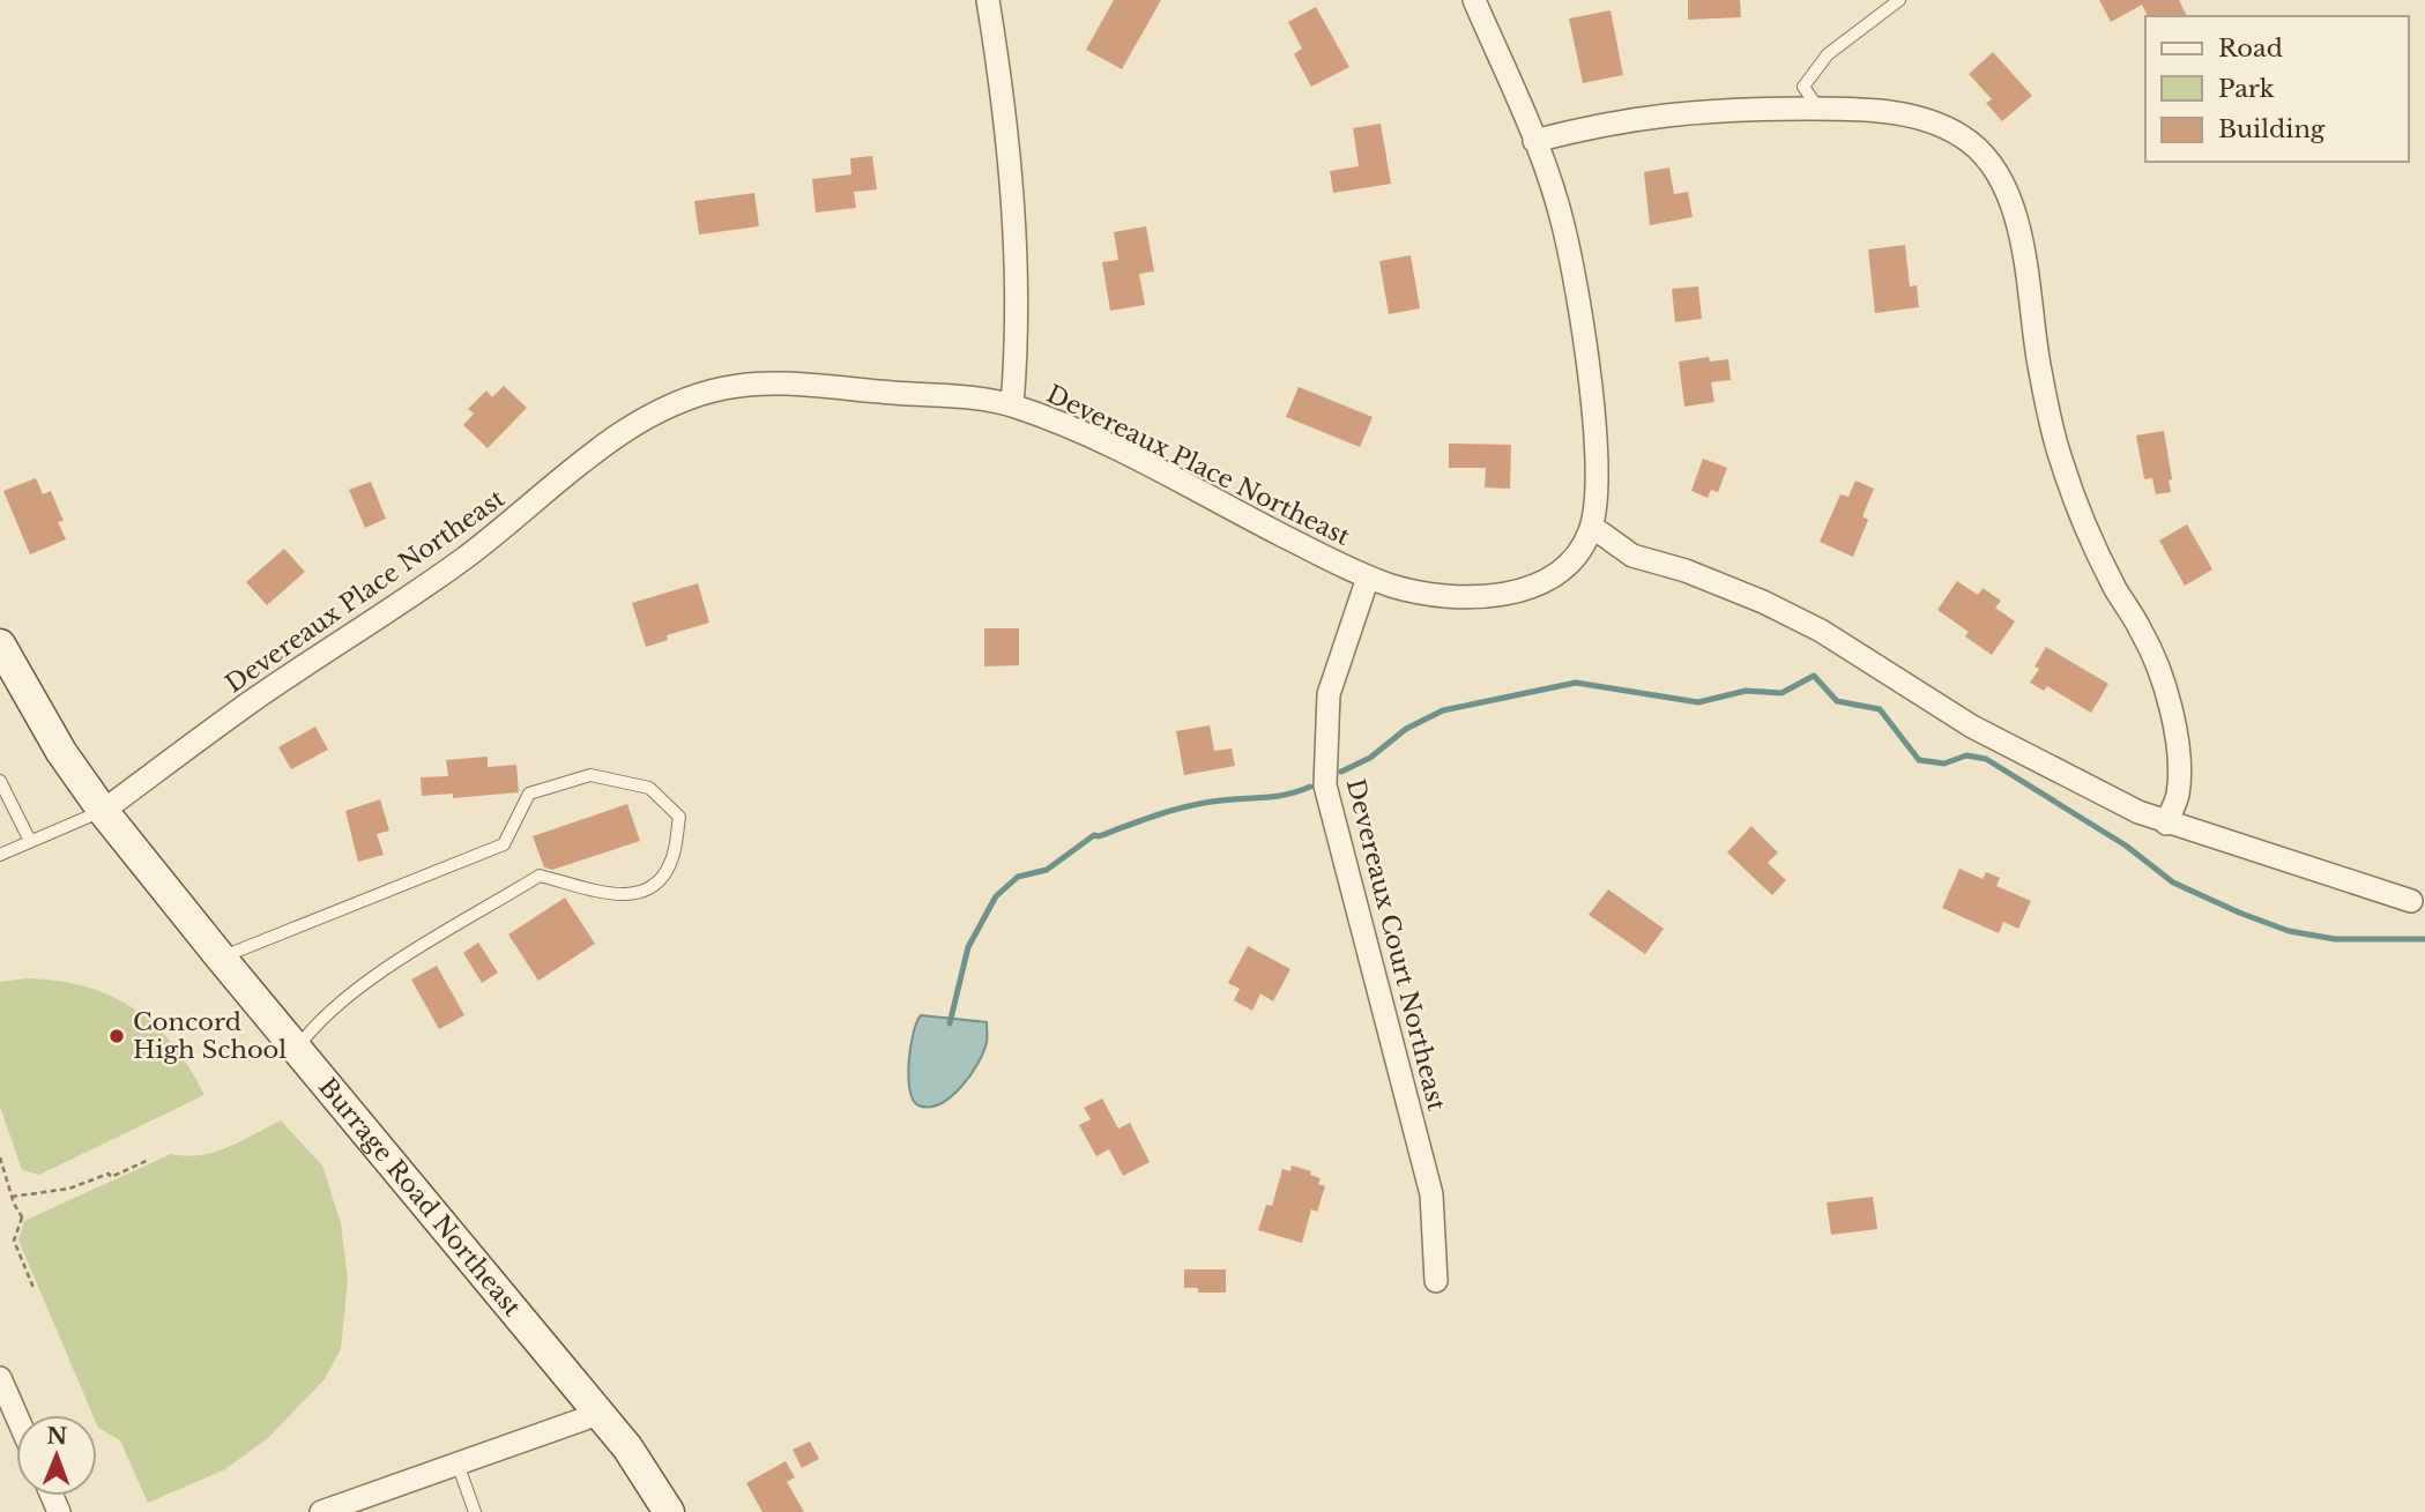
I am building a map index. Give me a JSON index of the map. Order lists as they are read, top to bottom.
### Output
{
  "streets": {
    "street": ["Devereaux Place Northeast", "Devereaux Court Northeast", "Burrage Road Northeast"]
  },
  "crossings": [
    ["Devereaux Place Northeast", "Devereaux Court Northeast"],
    ["Devereaux Place Northeast", "Burrage Road Northeast"]
  ],
  "places": ["Concord High School"],
  "legend": ["Road", "Park", "Building"],
  "north": "top"
}
